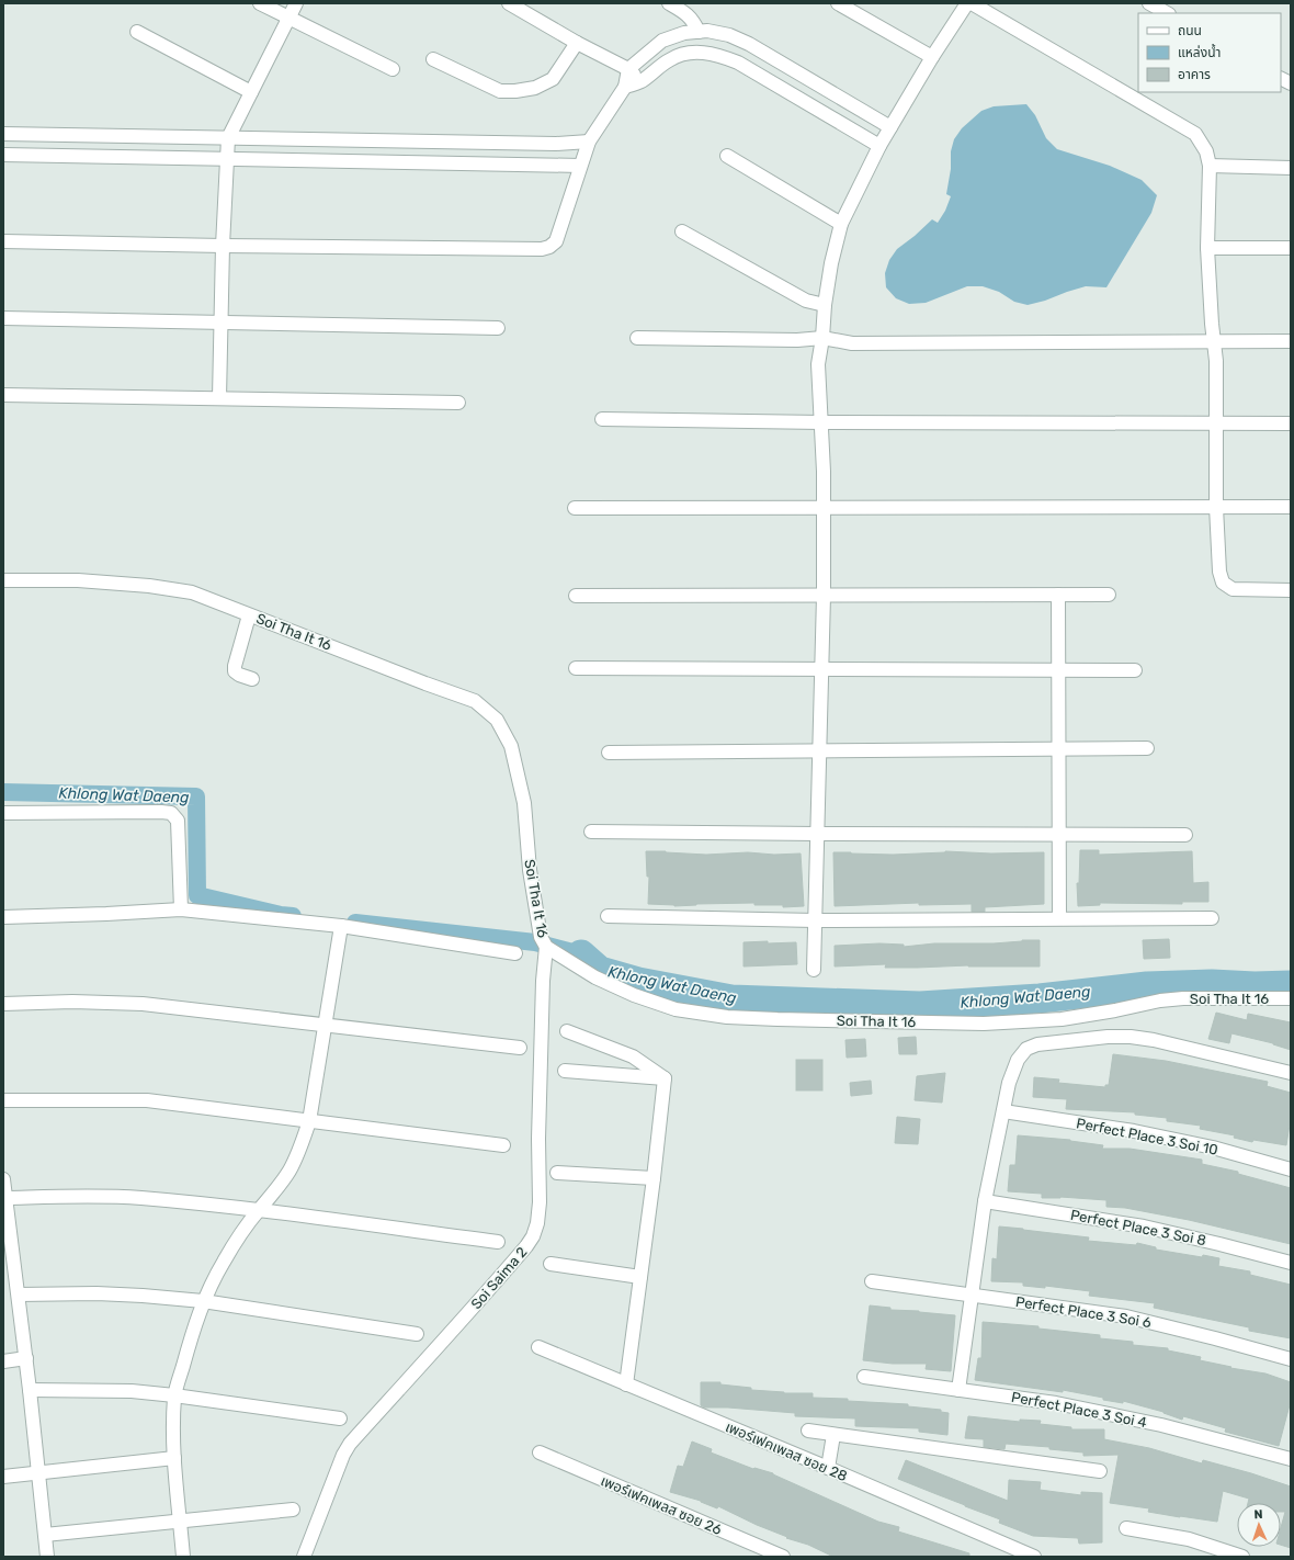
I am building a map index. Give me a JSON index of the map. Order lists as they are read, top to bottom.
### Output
{
  "streets": {
    "street": [
      "Soi Tha It 16",
      "Perfect Place 3 Soi 10",
      "Perfect Place 3 Soi 8",
      "Soi Saima 2",
      "Perfect Place 3 Soi 6",
      "Perfect Place 3 Soi 4",
      "เพอร์เฟคเพลส ซอย 28",
      "เพอร์เฟคเพลส ซอย 26"
    ]
  },
  "crossings": [
    ["Soi Tha It 16", "Soi Saima 2"]
  ],
  "water": ["Khlong Wat Daeng"],
  "legend": ["ถนน", "แหล่งน้ำ", "อาคาร"],
  "north": "top"
}
